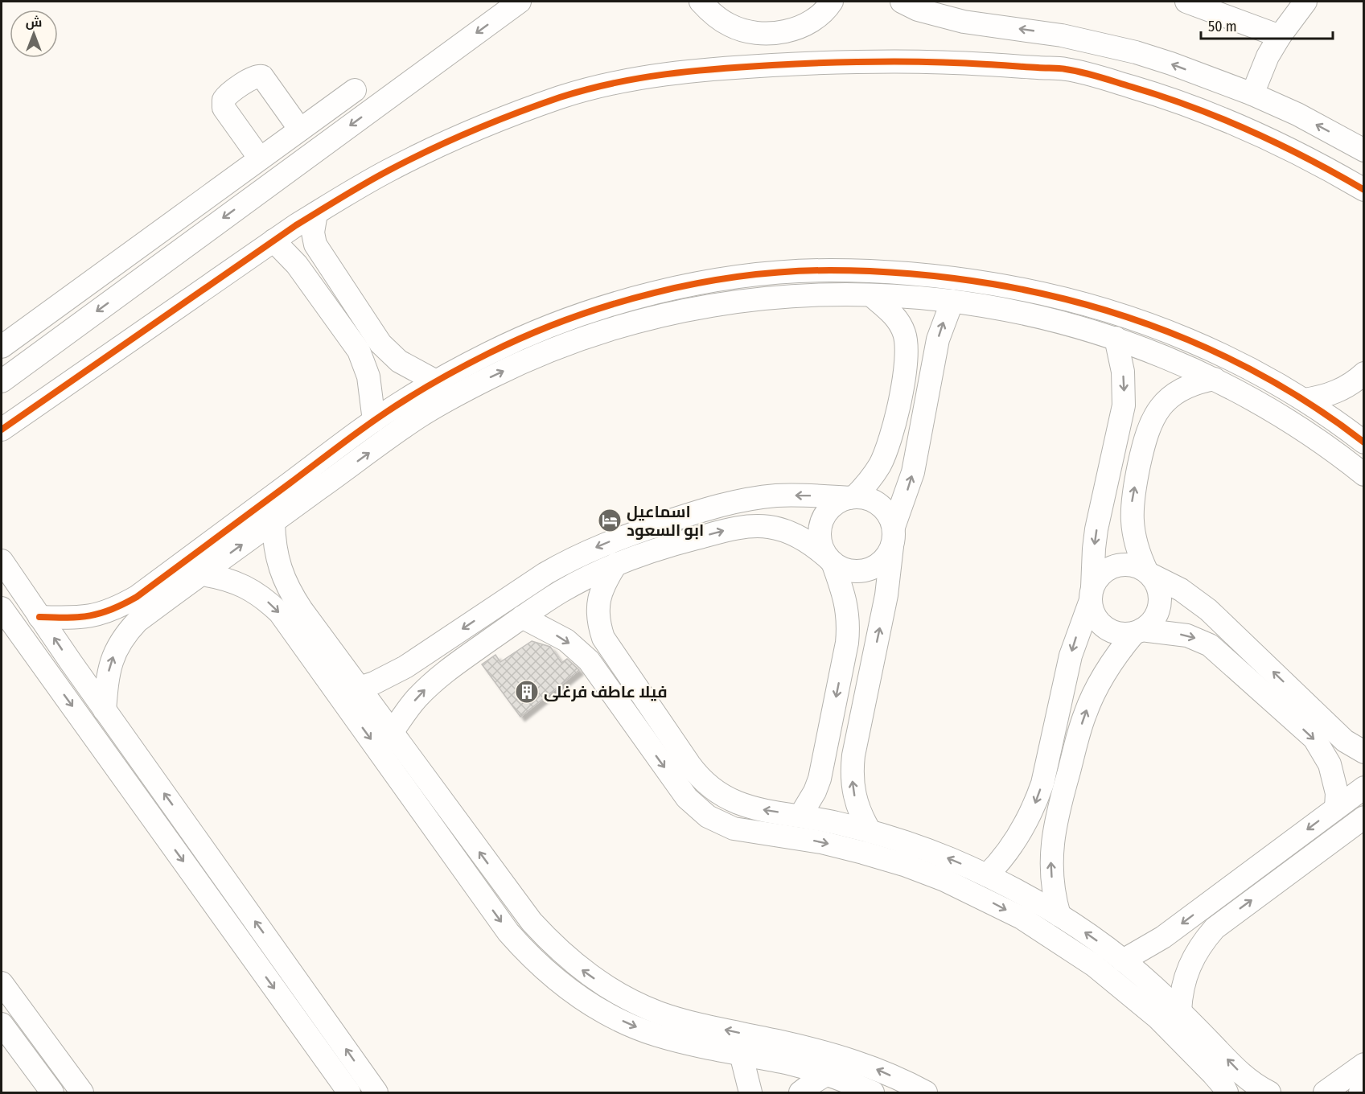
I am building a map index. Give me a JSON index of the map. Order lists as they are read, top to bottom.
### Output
{
  "places": {
    "hotel": ["اسماعيل ابو السعود"],
    "building": ["فيلا عاطف فرغلى"]
  },
  "scale_bar": "50 m",
  "north": "top"
}
